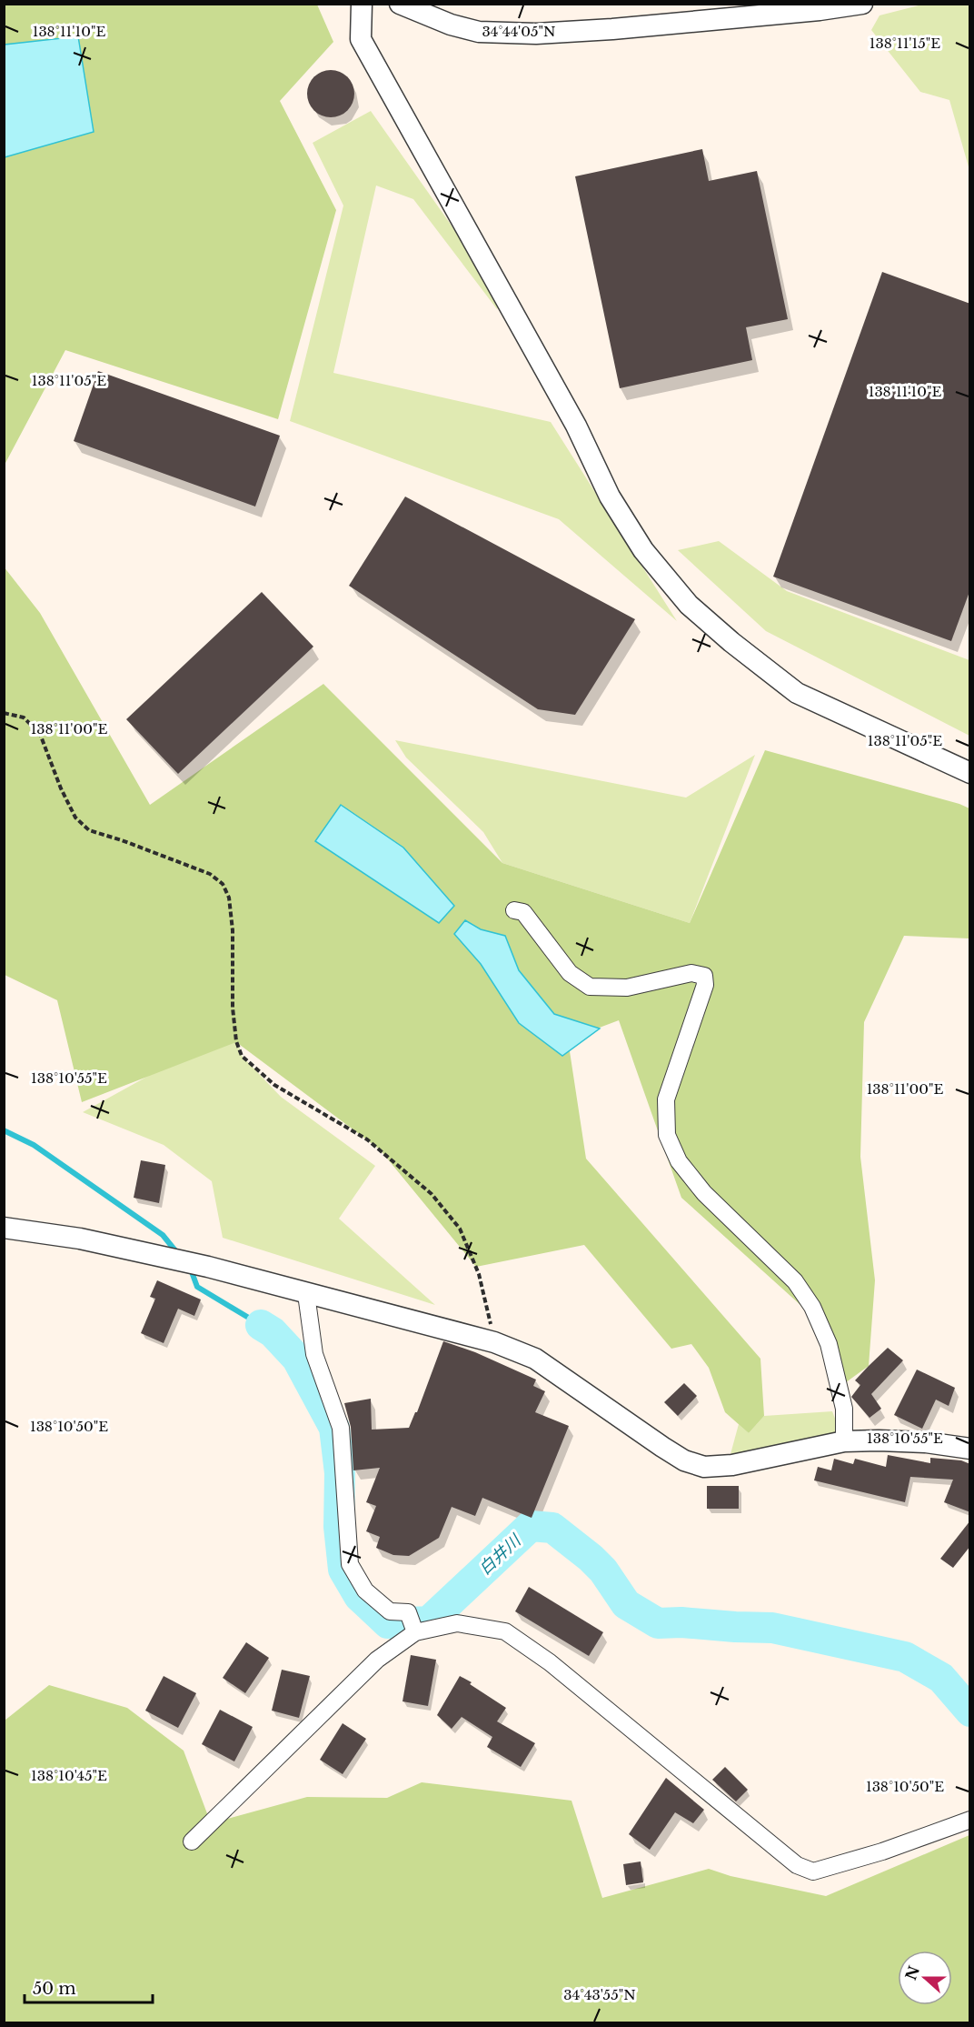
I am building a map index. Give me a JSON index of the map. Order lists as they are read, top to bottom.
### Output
{
  "water": ["白井川"],
  "scale_bar": "50 m",
  "north": "left",
  "coordinates": [
    "138°11'10\"E",
    "34°44'05\"N",
    "138°11'15\"E",
    "138°11'05\"E",
    "138°11'00\"E",
    "138°10'55\"E",
    "138°10'50\"E",
    "138°10'45\"E",
    "34°43'55\"N"
  ]
}
